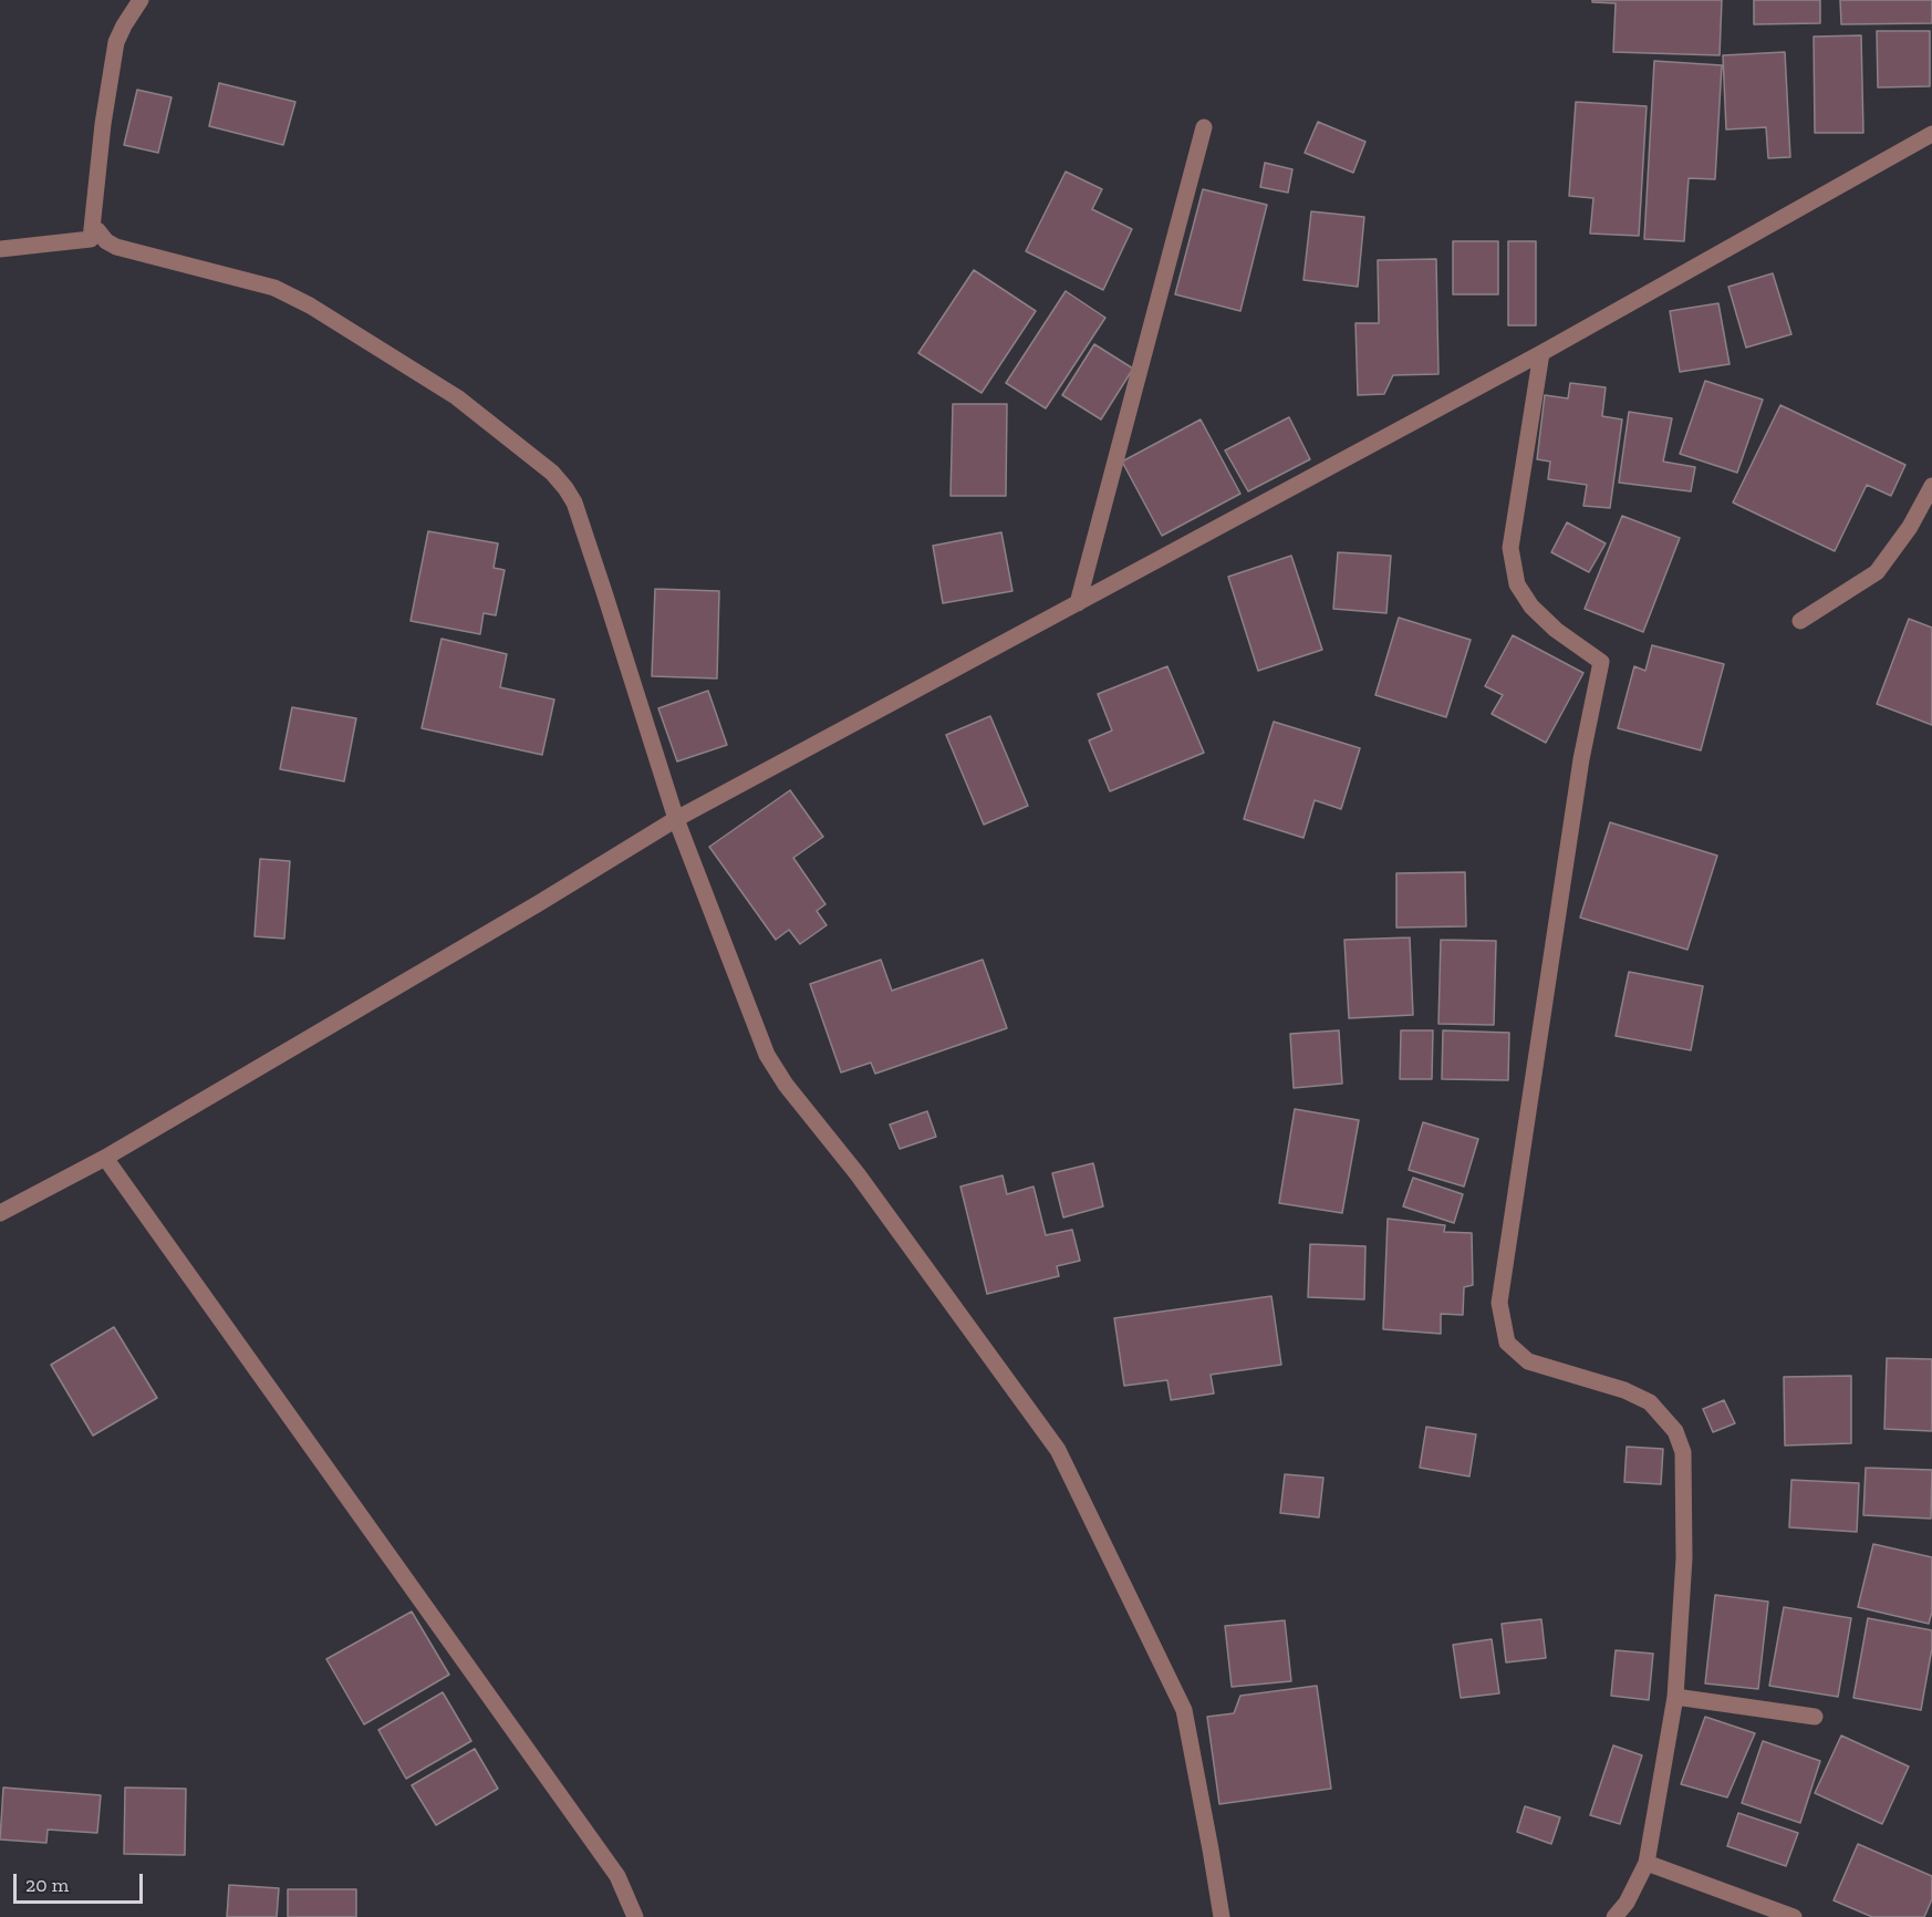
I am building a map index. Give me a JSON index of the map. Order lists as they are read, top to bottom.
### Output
{
  "scale_bar": "20 m"
}
